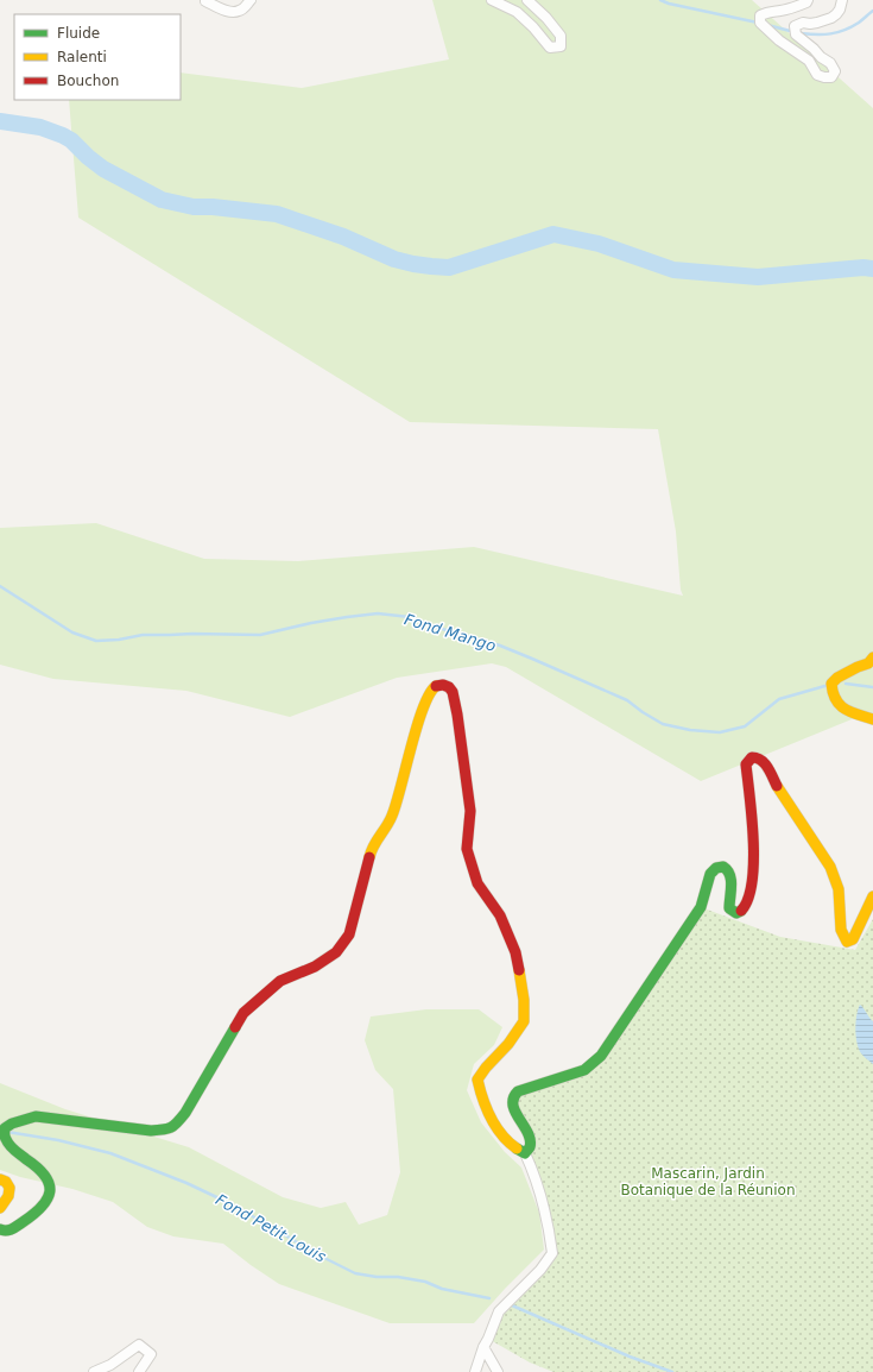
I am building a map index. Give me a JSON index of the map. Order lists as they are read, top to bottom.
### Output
{
  "water": ["Fond Mango", "Fond Petit Louis"],
  "parks": ["Mascarin, Jardin Botanique de la Réunion"],
  "legend": ["Fluide", "Ralenti", "Bouchon"]
}
